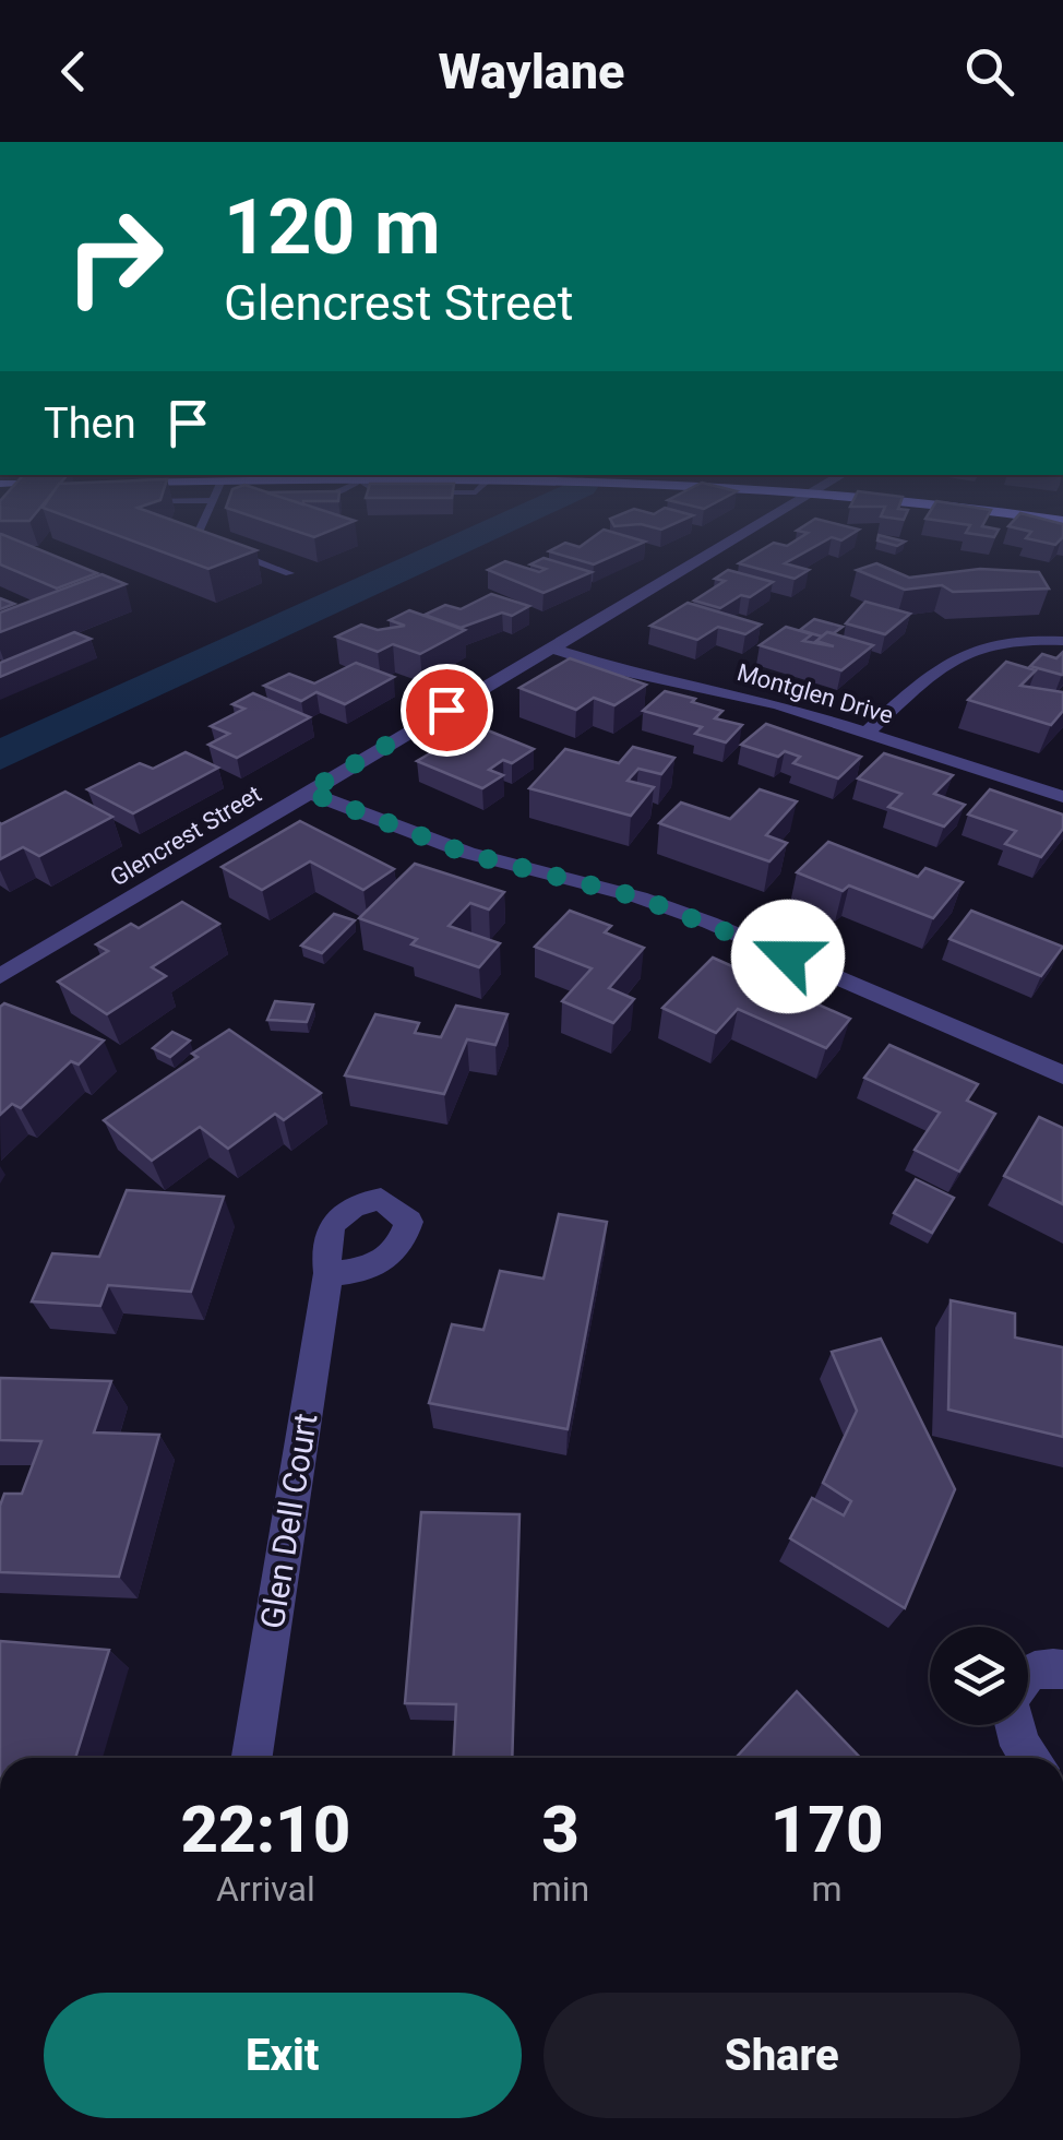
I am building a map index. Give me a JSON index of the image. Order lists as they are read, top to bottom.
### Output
{
  "streets": {
    "street": ["Montglen Drive", "Glencrest Street", "Glen Dell Court"]
  },
  "crossings": [
    ["Montglen Drive", "Glencrest Street"]
  ],
  "page": {
    "header": "Waylane",
    "turn": ["120 m", "Glencrest Street"],
    "then": "Then",
    "eta": [
      "22:10",
      "Arrival",
      "3",
      "min",
      "170",
      "m"
    ],
    "buttons": ["Exit", "Share"]
  }
}
